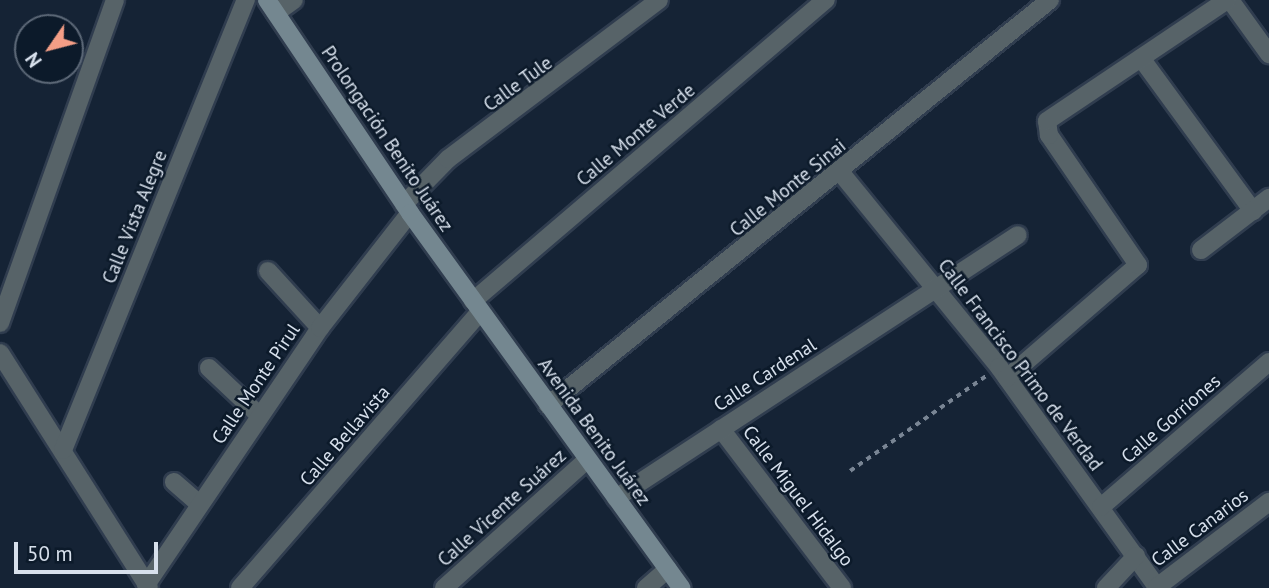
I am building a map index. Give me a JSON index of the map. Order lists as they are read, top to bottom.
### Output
{
  "streets": {
    "main road": ["Prolongación Benito Juárez", "Avenida Benito Juárez"],
    "street": [
      "Calle Tule",
      "Calle Monte Verde",
      "Calle Monte Sinai",
      "Calle Vista Alegre",
      "Calle Francisco Primo de Verdad",
      "Calle Cardenal",
      "Calle Monte Pirul",
      "Calle Gorriones",
      "Calle Bellavista",
      "Calle Miguel Hidalgo",
      "Calle Vicente Suárez",
      "Calle Canarios"
    ]
  },
  "crossings": [
    ["Calle Tule", "Prolongación Benito Juárez"],
    ["Calle Tule", "Calle Monte Pirul"],
    ["Calle Monte Verde", "Prolongación Benito Juárez"],
    ["Calle Monte Verde", "Avenida Benito Juárez"],
    ["Calle Monte Verde", "Calle Bellavista"],
    ["Prolongación Benito Juárez", "Calle Monte Pirul"],
    ["Prolongación Benito Juárez", "Avenida Benito Juárez"],
    ["Prolongación Benito Juárez", "Calle Bellavista"],
    ["Calle Monte Sinai", "Calle Francisco Primo de Verdad"],
    ["Calle Monte Sinai", "Avenida Benito Juárez"],
    ["Calle Francisco Primo de Verdad", "Calle Cardenal"],
    ["Calle Francisco Primo de Verdad", "Calle Gorriones"],
    ["Calle Francisco Primo de Verdad", "Calle Canarios"],
    ["Calle Cardenal", "Avenida Benito Juárez"],
    ["Calle Cardenal", "Calle Miguel Hidalgo"],
    ["Avenida Benito Juárez", "Calle Bellavista"],
    ["Avenida Benito Juárez", "Calle Vicente Suárez"]
  ],
  "scale_bar": "50 m",
  "north": "bottom left"
}
